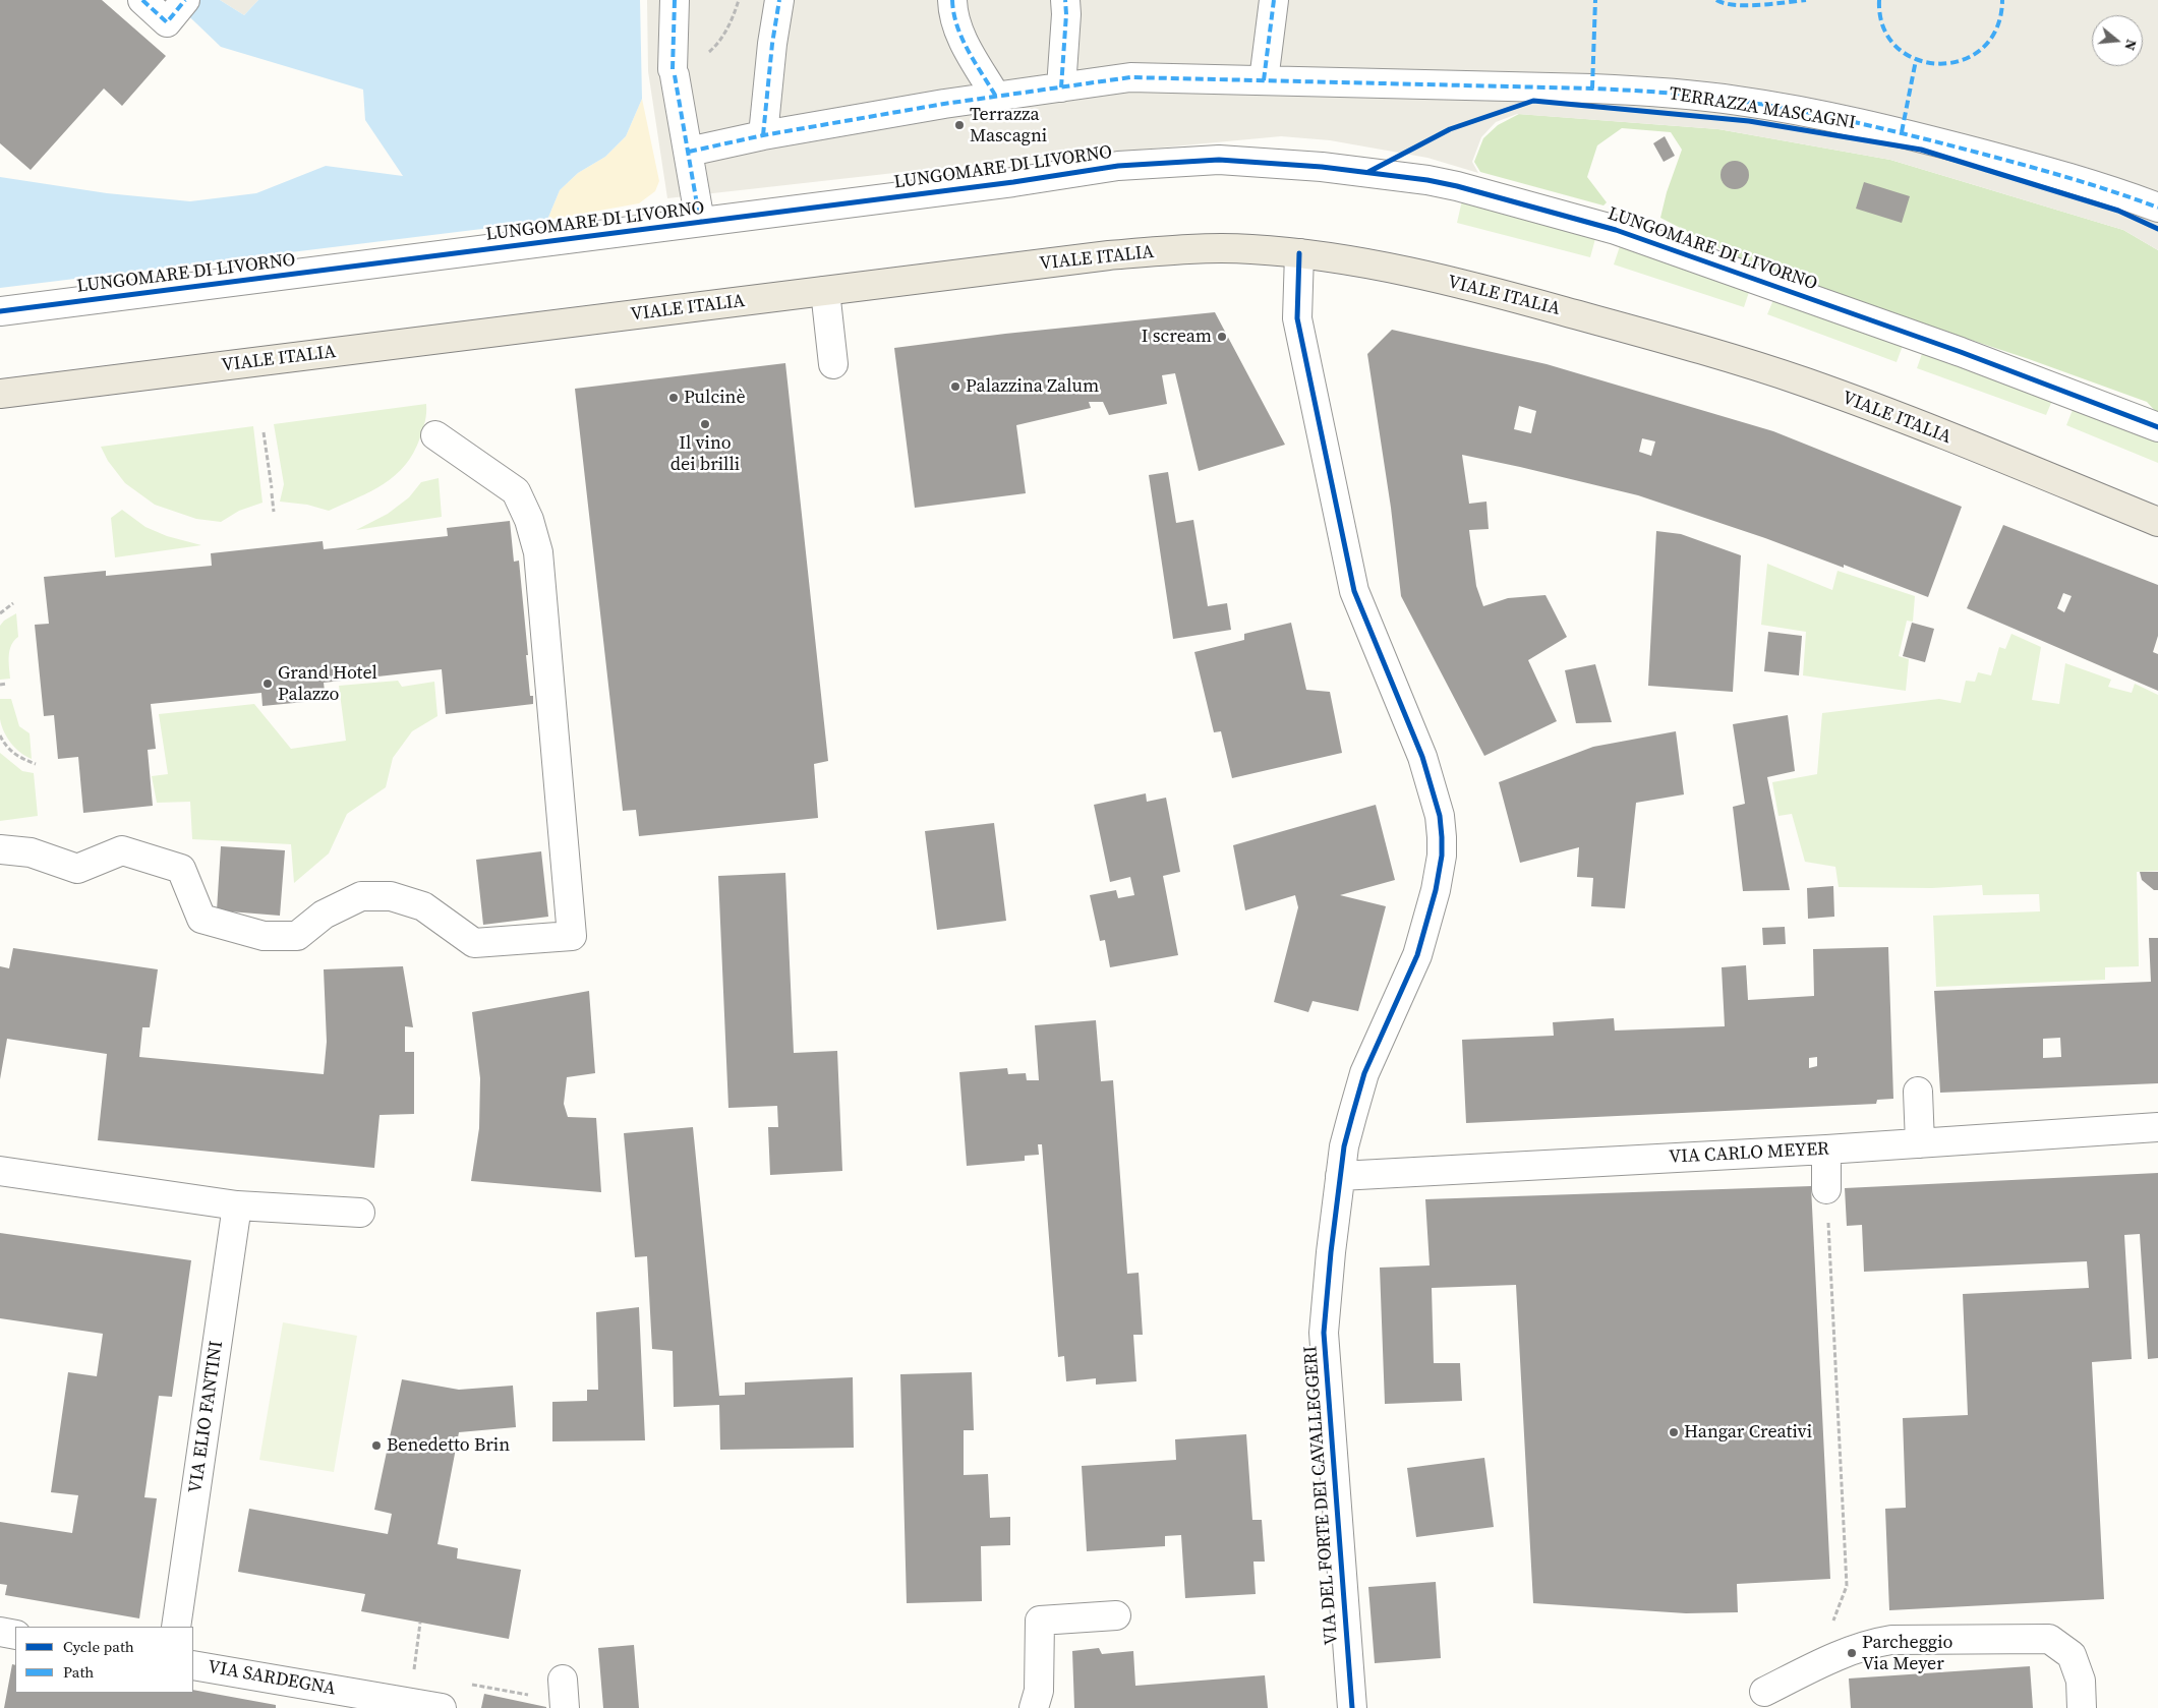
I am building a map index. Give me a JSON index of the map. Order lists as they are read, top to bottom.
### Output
{
  "streets": {
    "main road": ["VIALE ITALIA"],
    "street": [
      "TERRAZZA MASCAGNI",
      "LUNGOMARE DI LIVORNO",
      "VIA CARLO MEYER",
      "VIA ELIO FANTINI",
      "VIA DEL FORTE DEI CAVALLEGGERI",
      "VIA SARDEGNA"
    ]
  },
  "crossings": [
    ["VIALE ITALIA", "VIA DEL FORTE DEI CAVALLEGGERI"],
    ["VIA CARLO MEYER", "VIA DEL FORTE DEI CAVALLEGGERI"]
  ],
  "places": [
    "Terrazza Mascagni",
    "I scream",
    "Palazzina Zalum",
    "Pulcinè",
    "Il vino dei brilli",
    "Grand Hotel Palazzo",
    "Hangar Creativi",
    "Benedetto Brin",
    "Parcheggio Via Meyer"
  ],
  "legend": ["Cycle path", "Path"],
  "north": "right"
}
